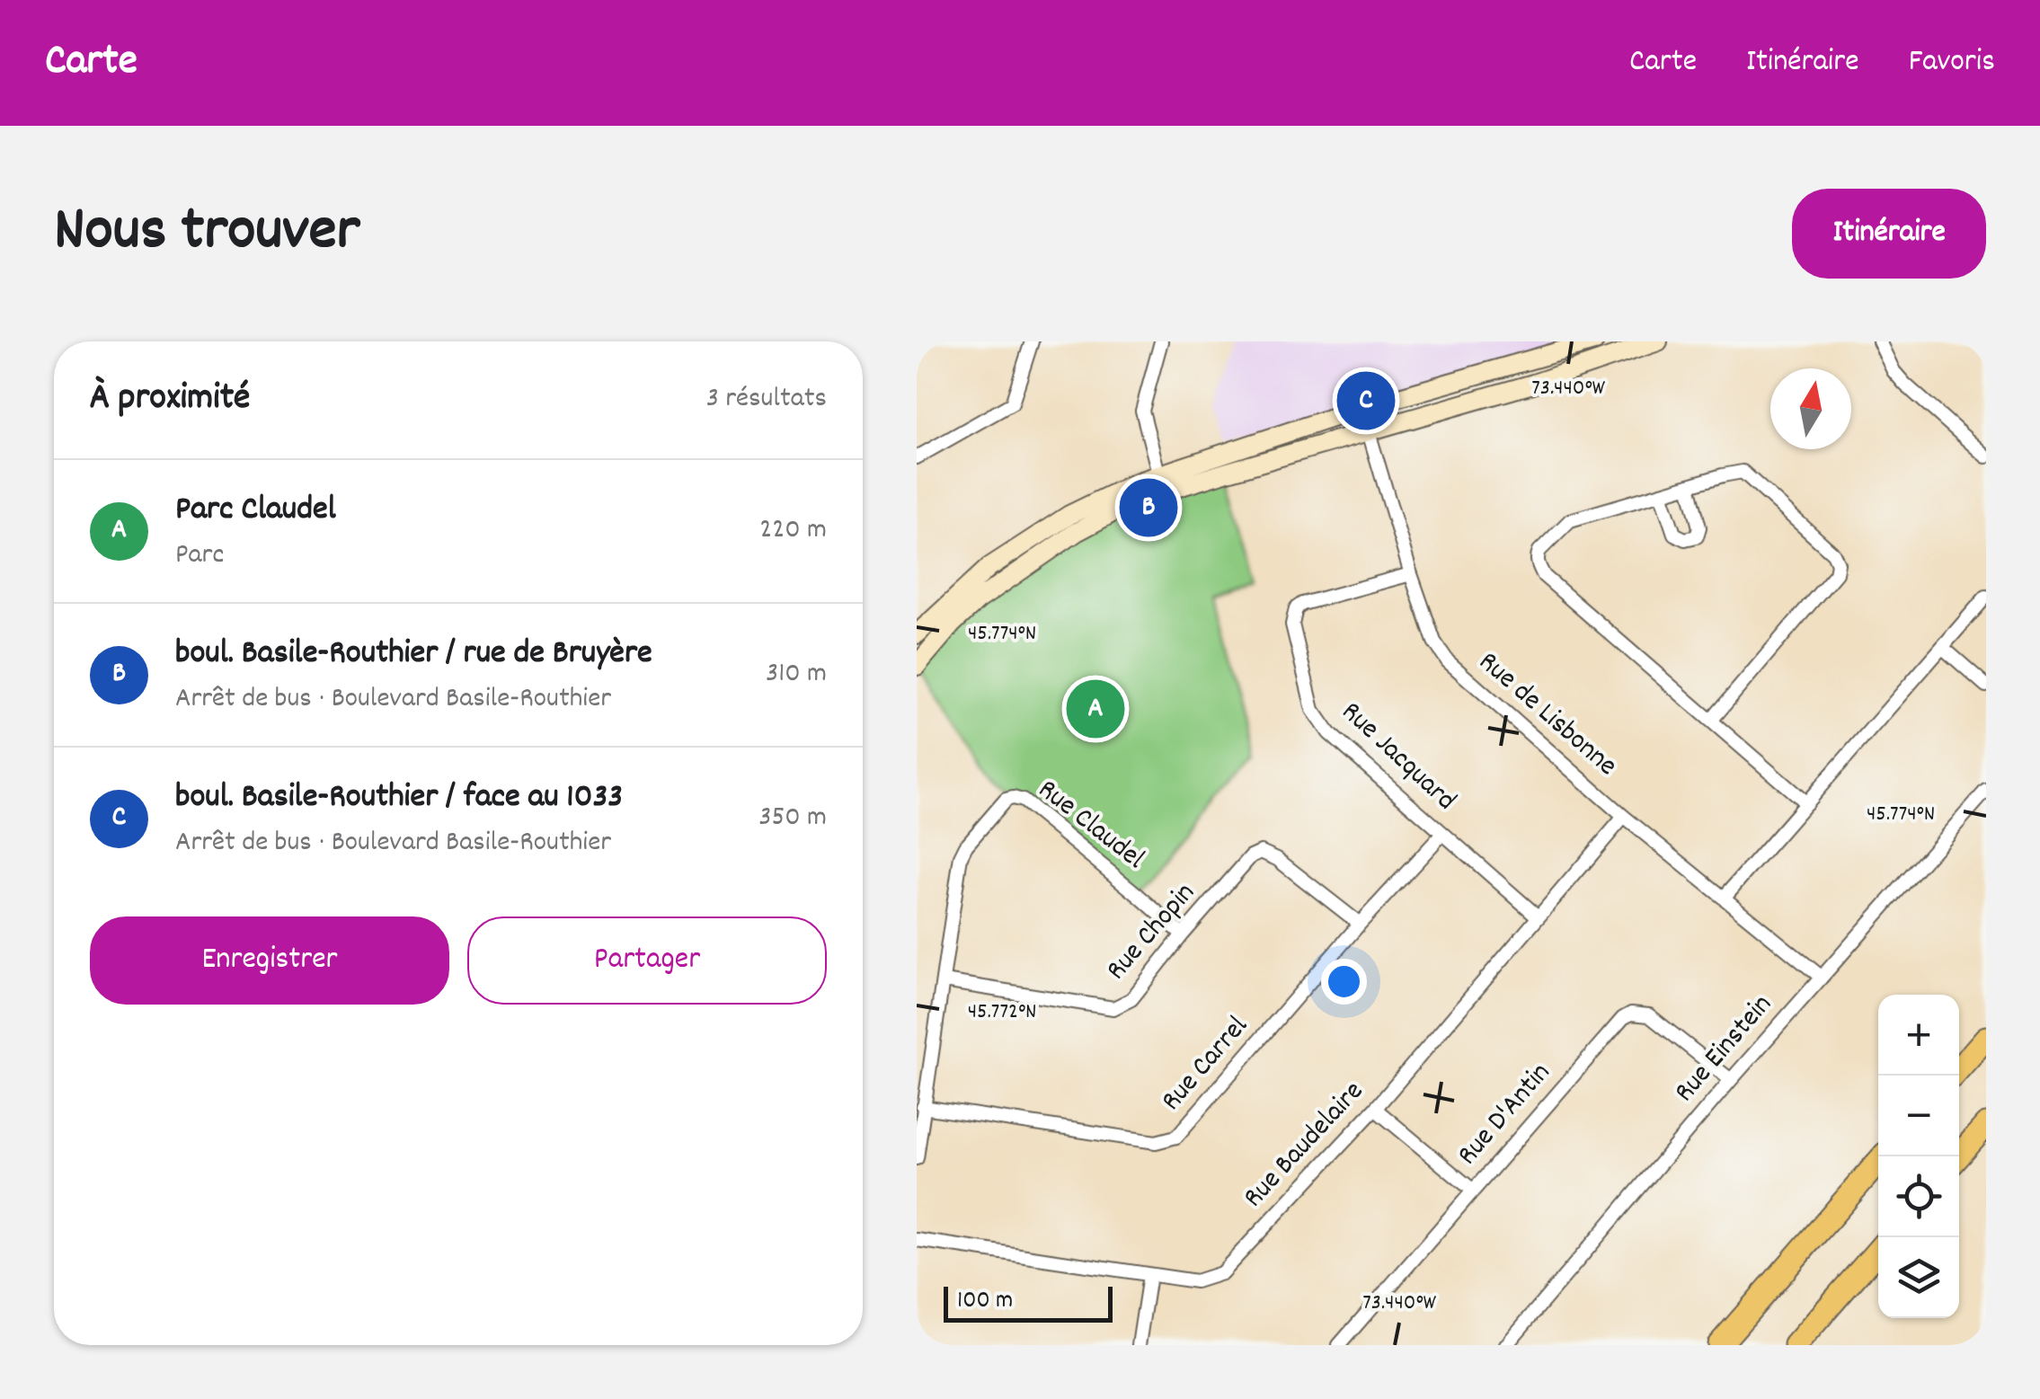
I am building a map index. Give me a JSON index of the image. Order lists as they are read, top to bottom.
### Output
{
  "streets": {
    "street": [
      "Rue de Lisbonne",
      "Rue Jacquard",
      "Rue Claudel",
      "Rue Chopin",
      "Rue Einstein",
      "Rue Carrel",
      "Rue D'Antin",
      "Rue Baudelaire"
    ]
  },
  "crossings": [
    ["Rue de Lisbonne", "Rue Jacquard"],
    ["Rue de Lisbonne", "Rue Einstein"],
    ["Rue de Lisbonne", "Rue Baudelaire"],
    ["Rue Jacquard", "Rue Carrel"],
    ["Rue Jacquard", "Rue Baudelaire"],
    ["Rue Claudel", "Rue Chopin"],
    ["Rue Claudel", "Rue Carrel"],
    ["Rue Chopin", "Rue Carrel"],
    ["Rue Einstein", "Rue D'Antin"]
  ],
  "scale_bar": "100 m",
  "north": "top",
  "page": {
    "header": "Carte",
    "nav": ["Carte", "Itinéraire", "Favoris"],
    "title": "Nous trouver",
    "buttons": [
      "Itinéraire",
      ["Enregistrer", "Partager"]
    ],
    "heading": ["À proximité", "3 résultats"],
    "pins": ["C", "B", "A"],
    "list": [
      {
        "mark": "A",
        "name": "Parc Claudel",
        "note": "Parc",
        "value": "220 m"
      },
      {
        "mark": "B",
        "name": "boul. Basile-Routhier / rue de Bruyère",
        "note": "Arrêt de bus · Boulevard Basile-Routhier",
        "value": "310 m"
      },
      {
        "mark": "C",
        "name": "boul. Basile-Routhier / face au 1033",
        "note": "Arrêt de bus · Boulevard Basile-Routhier",
        "value": "350 m"
      }
    ],
    "map_buttons": ["+", "−"],
    "scale": "100 m"
  },
  "coordinates": ["73.440°W", "45.774°N", "45.772°N"]
}
